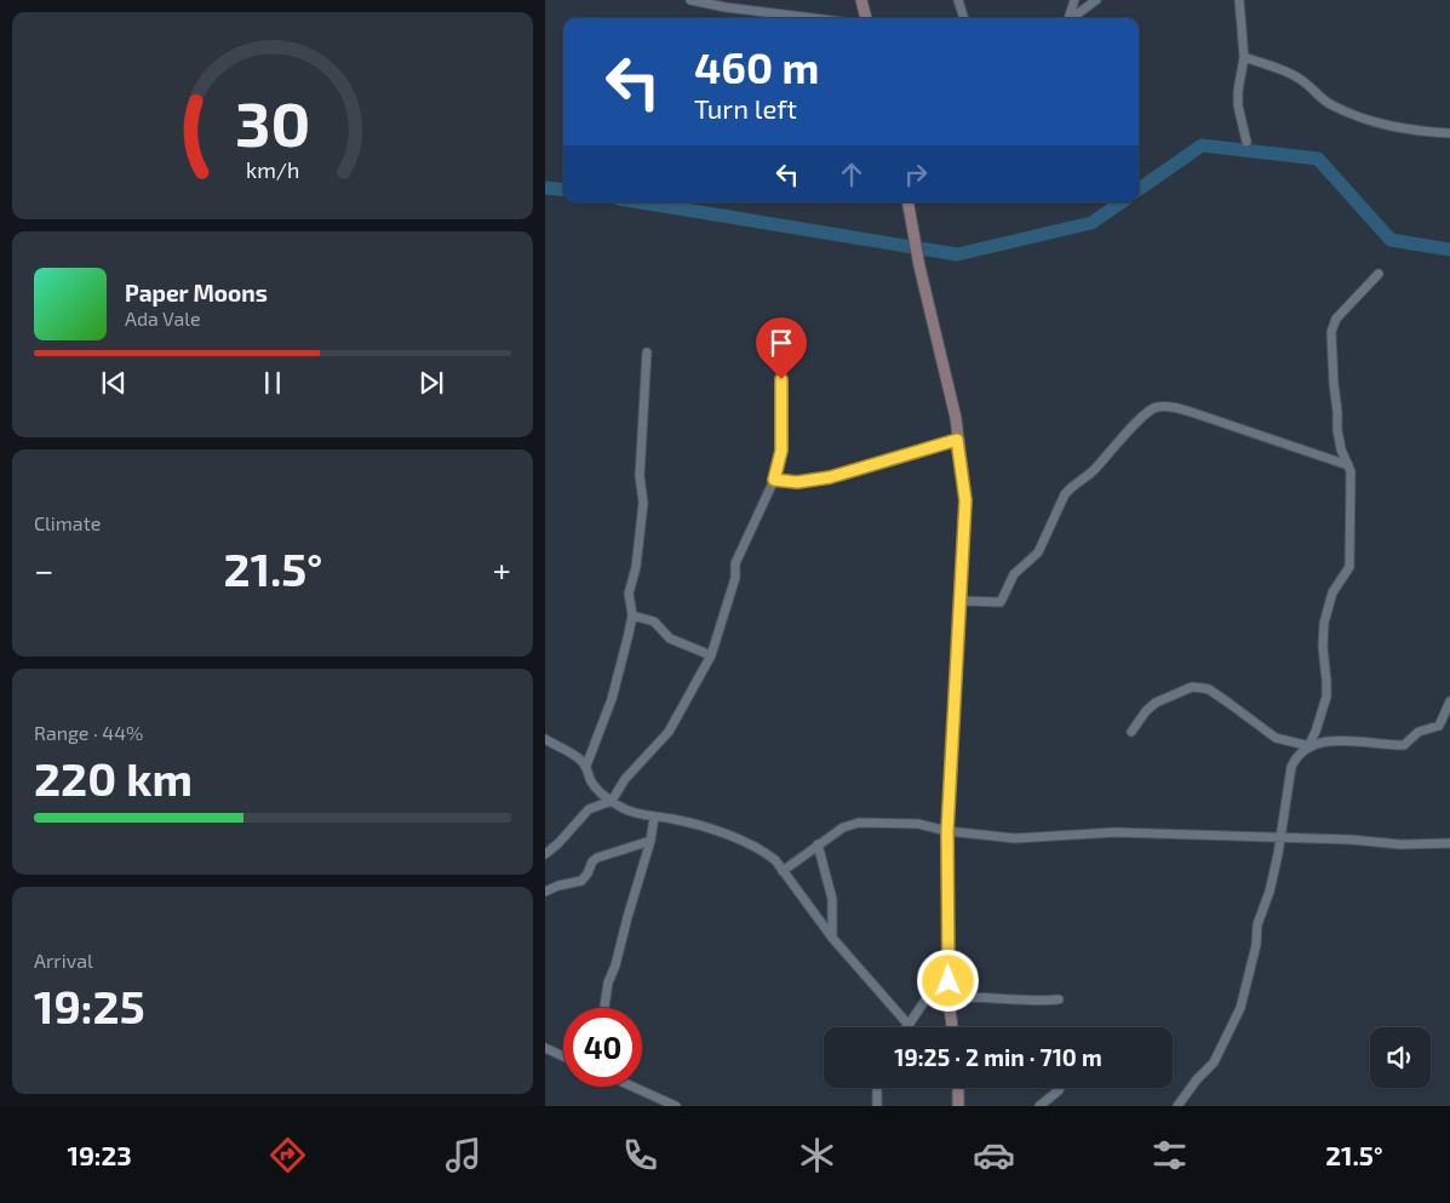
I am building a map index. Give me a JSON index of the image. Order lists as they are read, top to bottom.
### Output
{
  "page": {
    "turn": ["460 m", "Turn left"],
    "song": ["Paper Moons", "Ada Vale"],
    "tile": [
      "Climate",
      ["Range · 44%", "220 km"],
      ["Arrival", "19:25"]
    ],
    "heat": ["−", "21.5°", "+"],
    "limit": "40",
    "trip": "19:25 · 2 min · 710 m",
    "tabs": ["19:23", "21.5°"],
    "gauge": ["30", "km/h"]
  }
}
